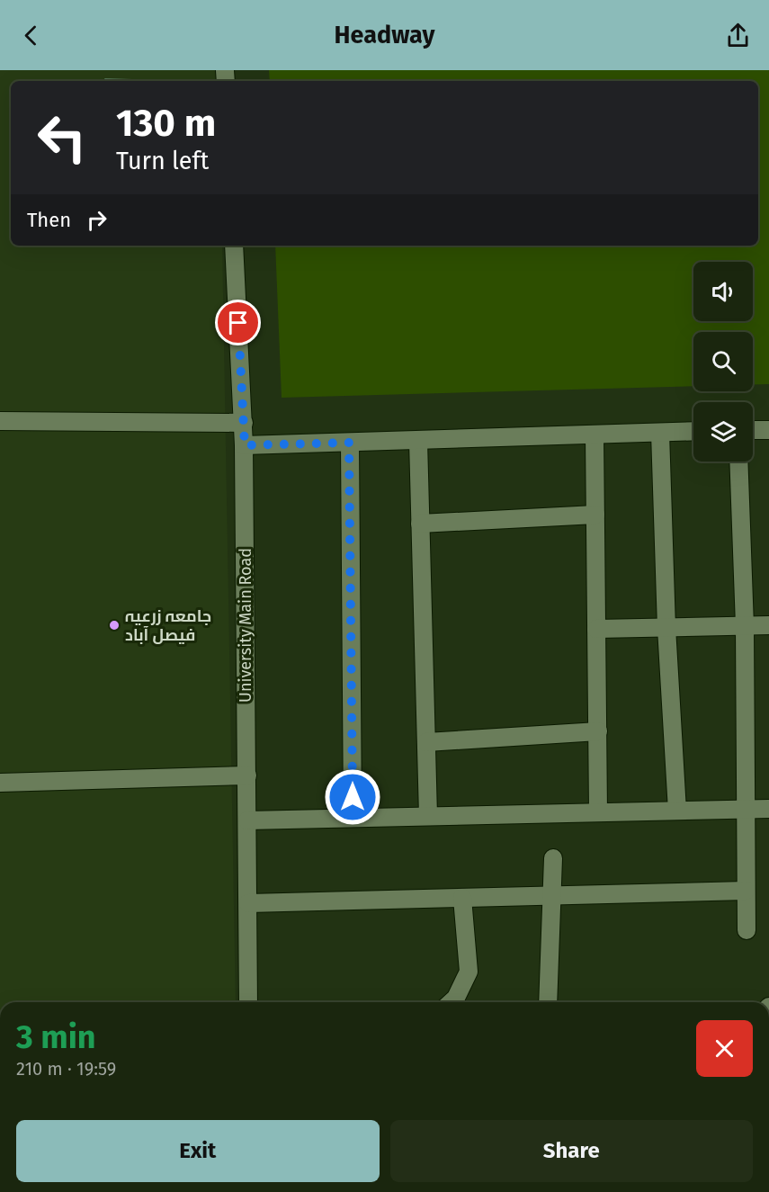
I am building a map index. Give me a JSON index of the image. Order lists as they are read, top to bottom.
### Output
{
  "streets": {
    "street": ["University Main Road"]
  },
  "places": ["جامعہ زرعیہ فیصل آباد"],
  "page": {
    "header": "Headway",
    "turn": ["130 m", "Turn left"],
    "then": "Then",
    "heading": ["3 min", "210 m · 19:59"],
    "buttons": ["Exit", "Share"]
  }
}
